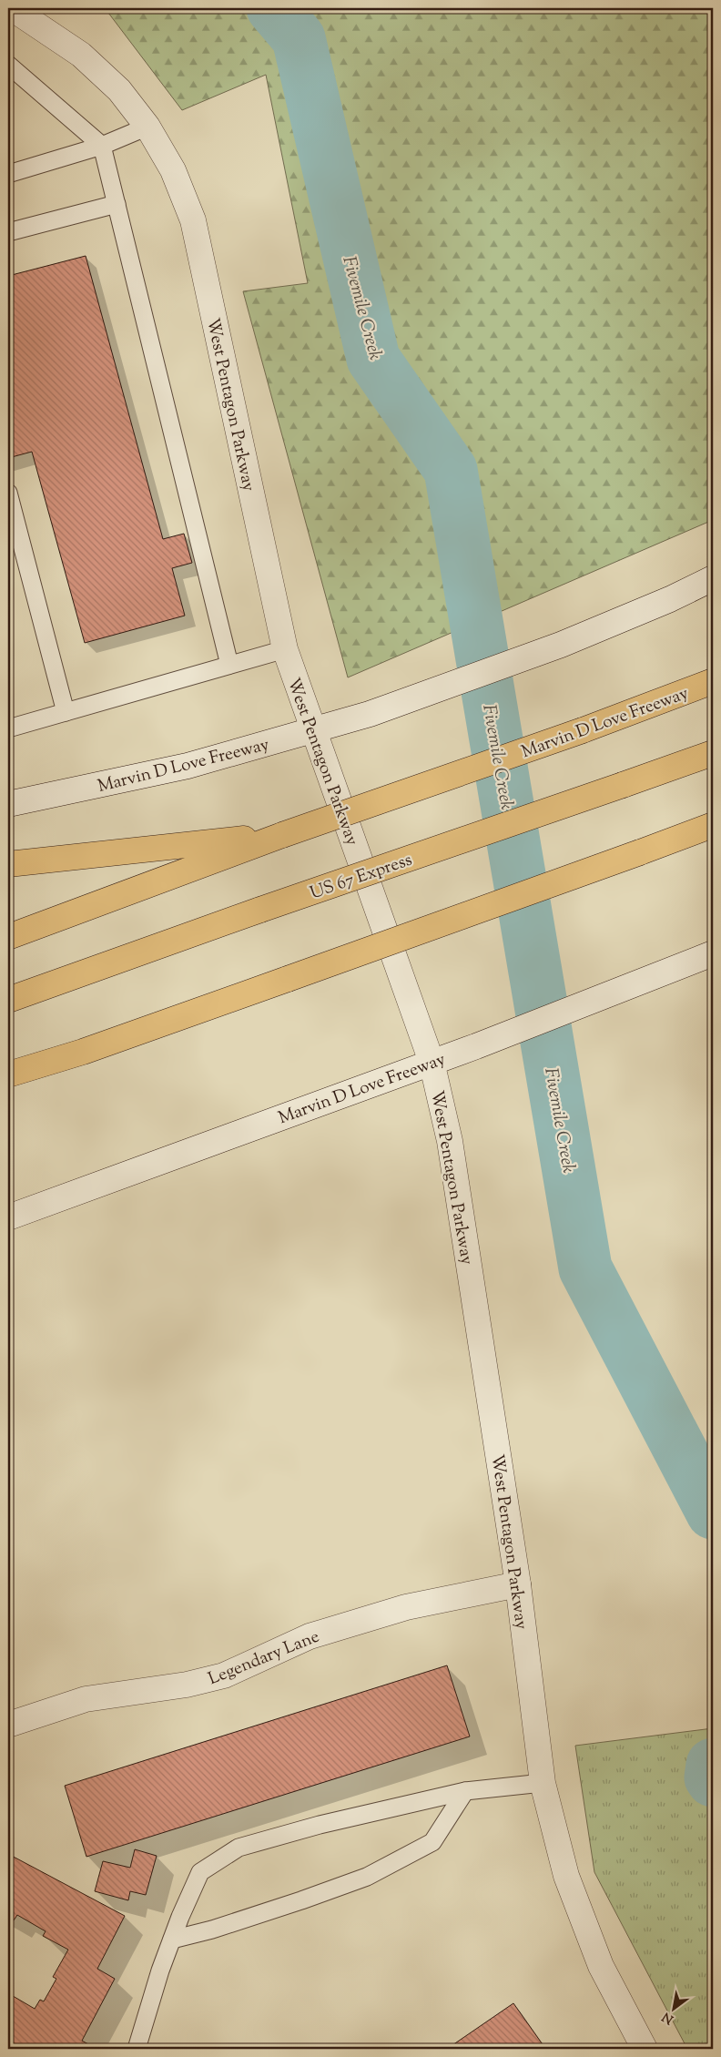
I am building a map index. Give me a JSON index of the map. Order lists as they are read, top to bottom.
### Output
{
  "streets": {
    "highway": ["Marvin D Love Freeway", "US 67 Express"],
    "street": ["West Pentagon Parkway", "Legendary Lane"]
  },
  "crossings": [
    ["West Pentagon Parkway", "Marvin D Love Freeway"],
    ["West Pentagon Parkway", "Legendary Lane"]
  ],
  "water": ["Fivemile Creek"],
  "north": "bottom left"
}
